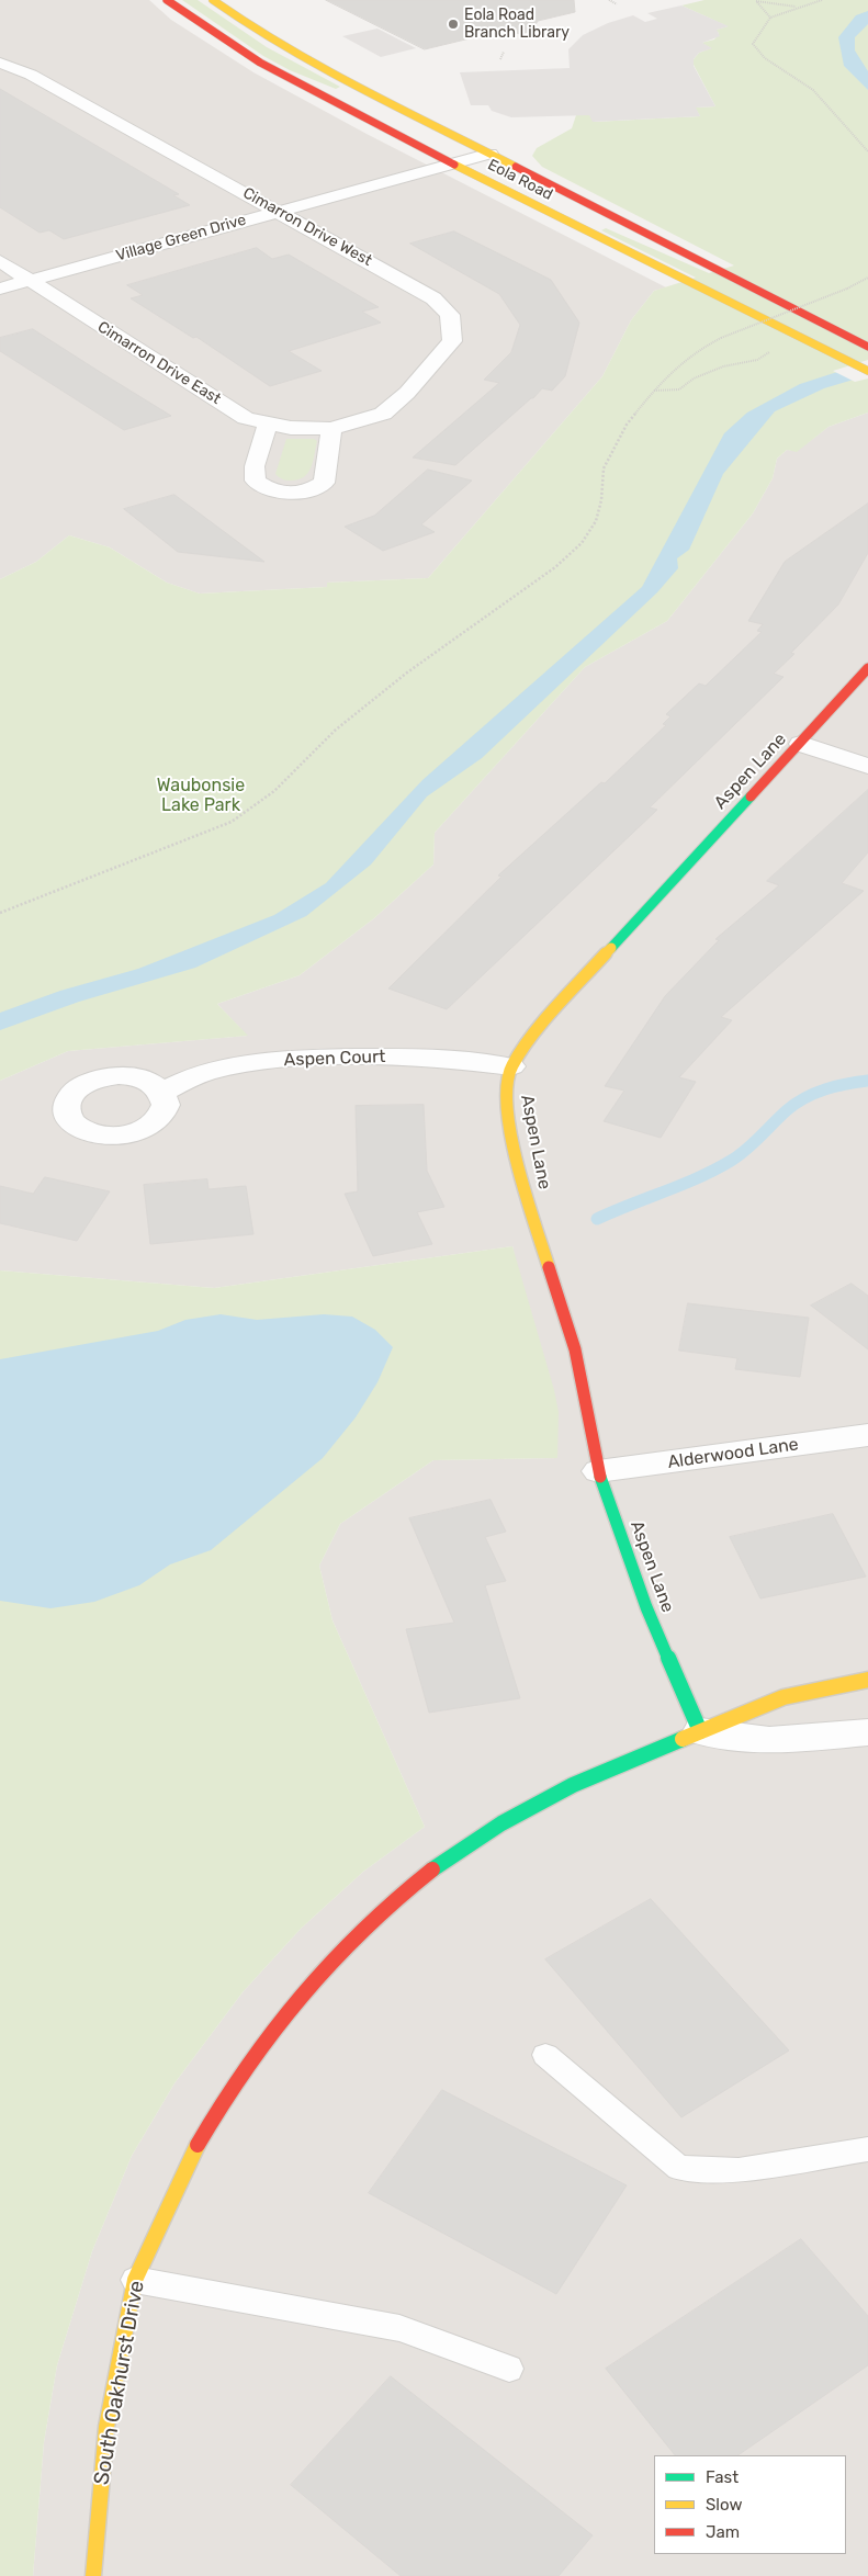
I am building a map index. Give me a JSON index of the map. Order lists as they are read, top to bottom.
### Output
{
  "streets": {
    "main road": ["Eola Road", "Aspen Lane", "South Oakhurst Drive"],
    "street": [
      "Cimarron Drive West",
      "Village Green Drive",
      "Cimarron Drive East",
      "Aspen Court",
      "Alderwood Lane"
    ]
  },
  "crossings": [
    ["Eola Road", "Village Green Drive"],
    ["Cimarron Drive West", "Village Green Drive"],
    ["Cimarron Drive West", "Cimarron Drive East"],
    ["Village Green Drive", "Cimarron Drive East"],
    ["Aspen Lane", "Aspen Court"],
    ["Aspen Lane", "Alderwood Lane"],
    ["Aspen Lane", "South Oakhurst Drive"]
  ],
  "parks": ["Waubonsie Lake Park"],
  "places": ["Eola Road Branch Library"],
  "legend": ["Fast", "Slow", "Jam"]
}
